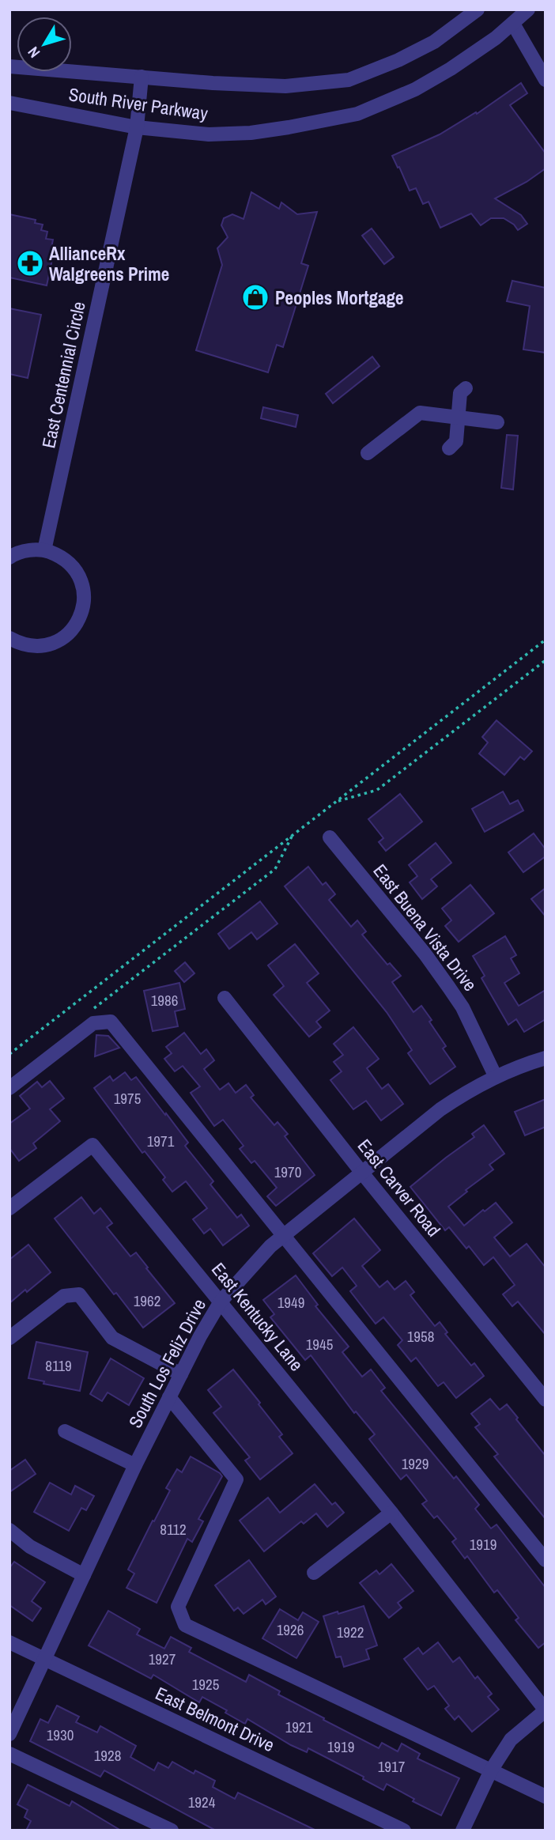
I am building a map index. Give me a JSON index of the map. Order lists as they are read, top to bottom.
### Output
{
  "streets": {
    "street": [
      "South River Parkway",
      "East Centennial Circle",
      "East Buena Vista Drive",
      "East Carver Road",
      "East Kentucky Lane",
      "South Los Feliz Drive",
      "East Belmont Drive"
    ]
  },
  "crossings": [
    ["South River Parkway", "East Centennial Circle"],
    ["East Buena Vista Drive", "South Los Feliz Drive"],
    ["East Carver Road", "South Los Feliz Drive"],
    ["East Kentucky Lane", "South Los Feliz Drive"],
    ["South Los Feliz Drive", "East Belmont Drive"]
  ],
  "places": {
    "pharmacy": ["AllianceRx Walgreens Prime"],
    "shop": ["Peoples Mortgage"]
  },
  "house_numbers": [
    "1986",
    "1975",
    "1971",
    "1970",
    "1962",
    "1949",
    "1958",
    "1945",
    "8119",
    "1929",
    "8112",
    "1919",
    "1926",
    "1922",
    "1927",
    "1925",
    "1921",
    "1930",
    "1919",
    "1928",
    "1917",
    "1924"
  ],
  "north": "bottom left"
}
